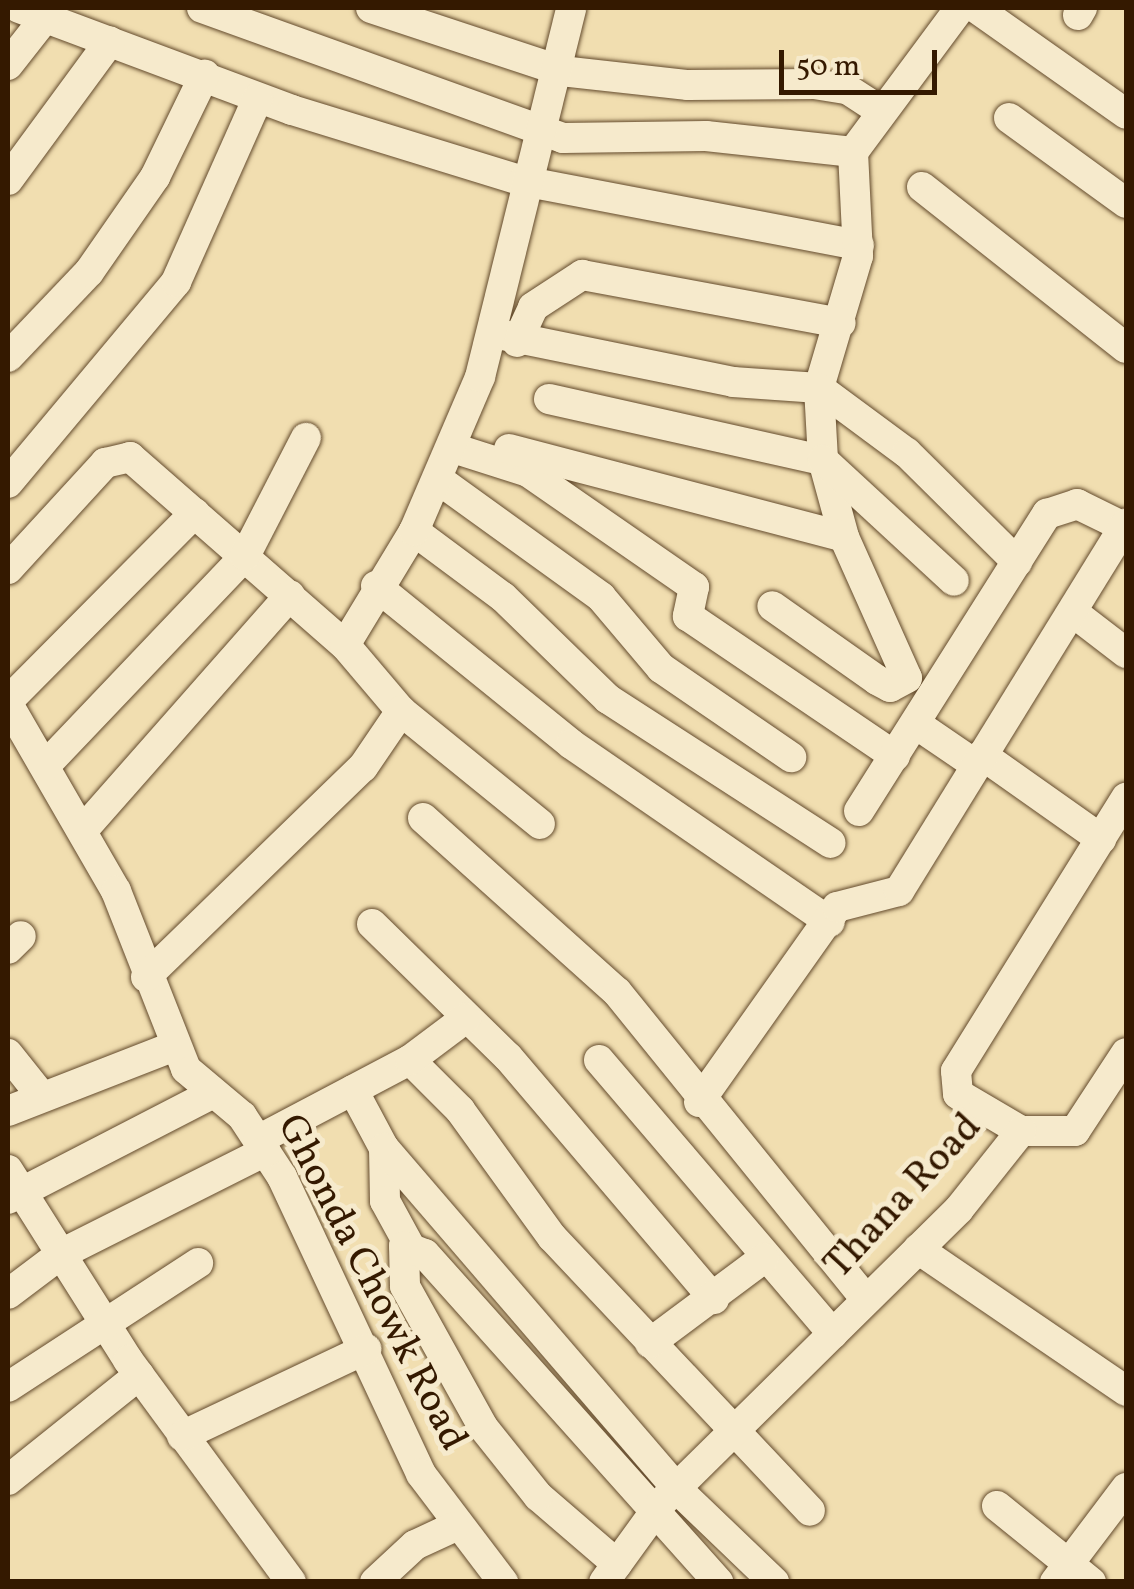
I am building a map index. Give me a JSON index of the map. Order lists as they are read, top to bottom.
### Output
{
  "streets": {
    "street": ["Thana Road", "Ghonda Chowk Road"]
  },
  "scale_bar": "50 m"
}
